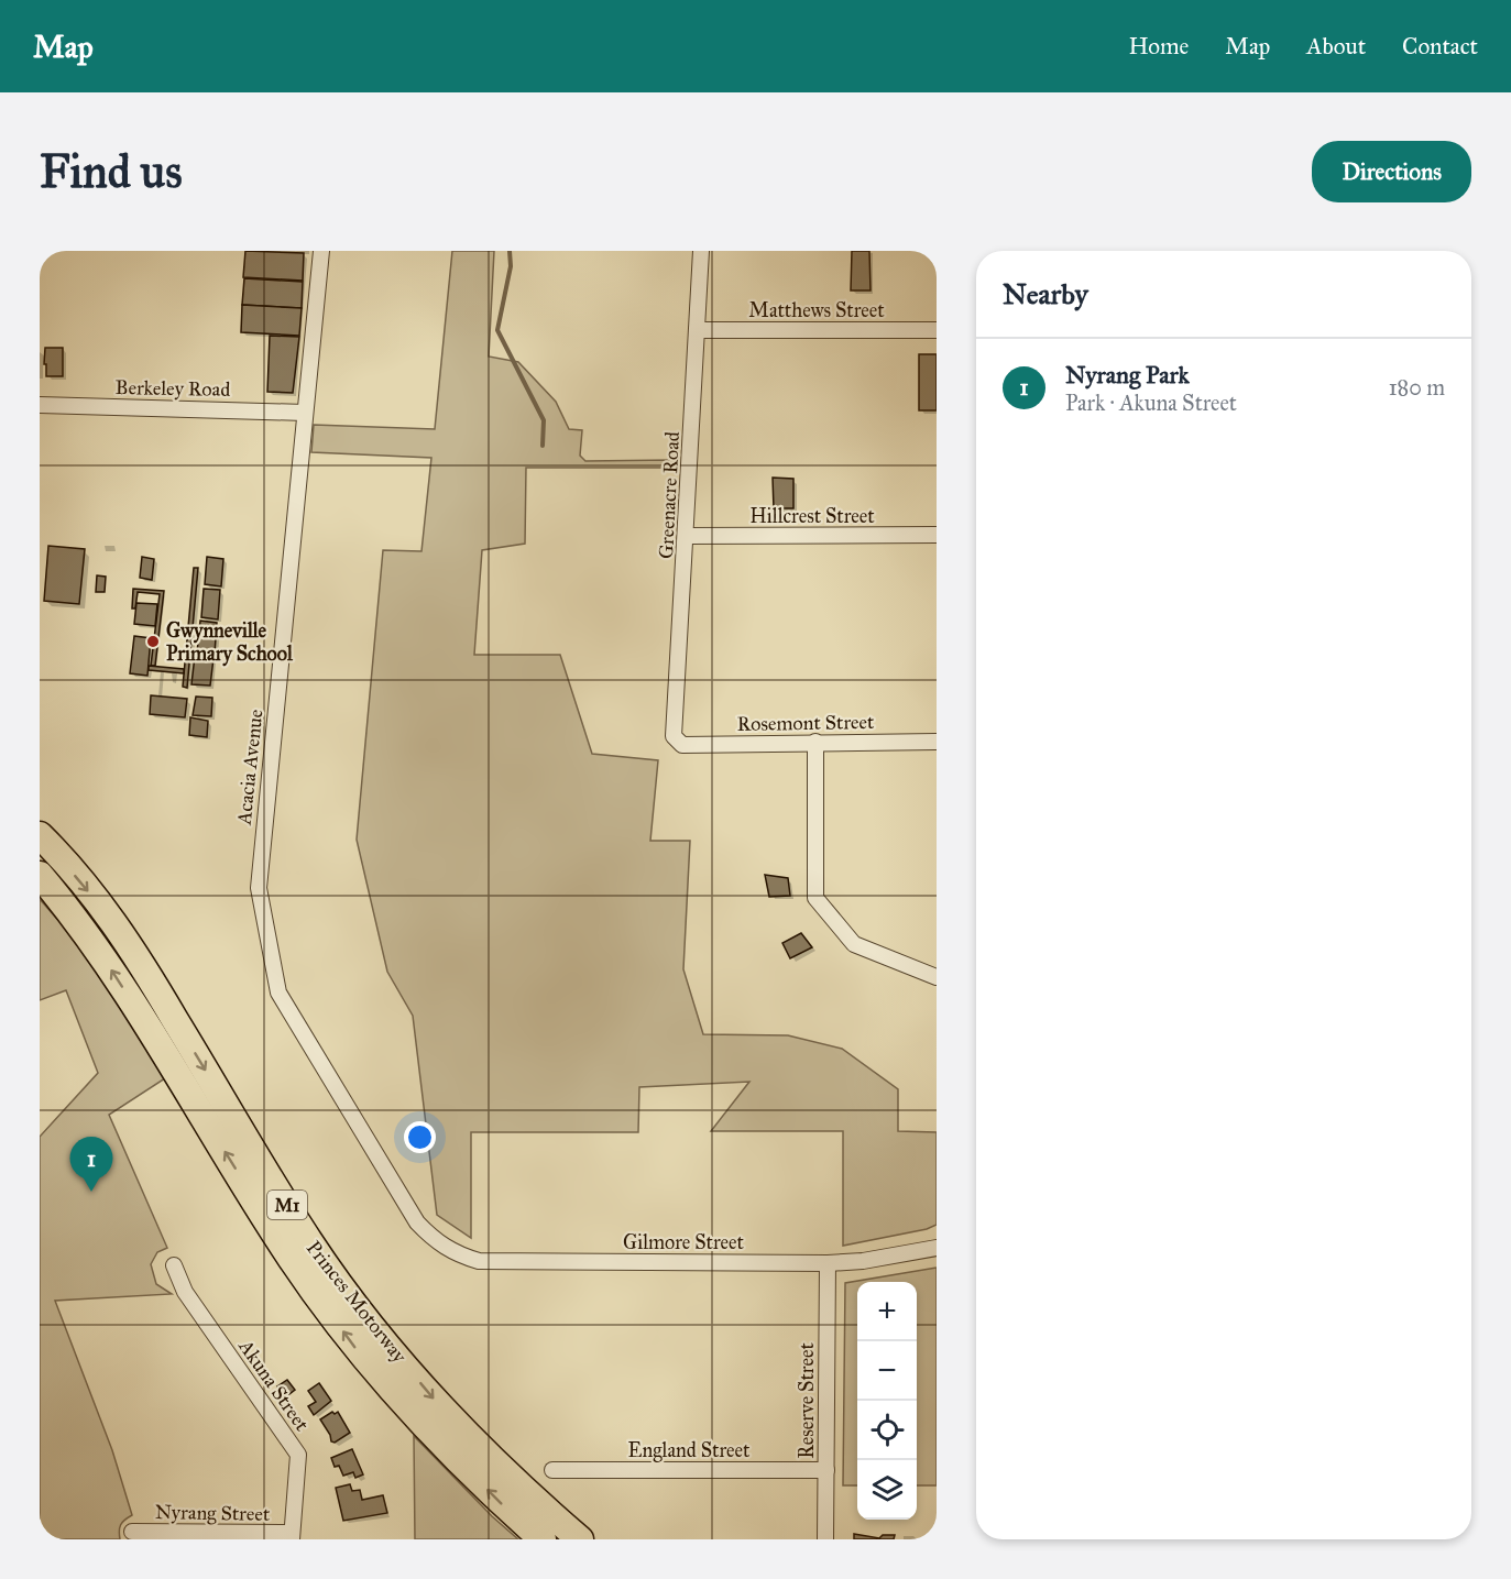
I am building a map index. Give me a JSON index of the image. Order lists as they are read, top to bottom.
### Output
{
  "streets": {
    "highway": ["M1", "Princes Motorway"],
    "street": [
      "Matthews Street",
      "Berkeley Road",
      "Greenacre Road",
      "Hillcrest Street",
      "Rosemont Street",
      "Acacia Avenue",
      "Gilmore Street",
      "Akuna Street",
      "Reserve Street",
      "England Street",
      "Nyrang Street"
    ]
  },
  "crossings": [
    ["Matthews Street", "Greenacre Road"],
    ["Berkeley Road", "Acacia Avenue"],
    ["Greenacre Road", "Hillcrest Street"],
    ["Greenacre Road", "Rosemont Street"],
    ["Acacia Avenue", "Gilmore Street"],
    ["Gilmore Street", "Reserve Street"],
    ["Akuna Street", "Nyrang Street"],
    ["Reserve Street", "England Street"]
  ],
  "places": ["Gwynneville Primary School"],
  "page": {
    "header": "Map",
    "nav": [
      "Home",
      "Map",
      "About",
      "Contact"
    ],
    "buttons": "Directions",
    "title": "Find us",
    "heading": "Nearby",
    "list": [
      {
        "mark": "1",
        "name": "Nyrang Park",
        "note": "Park · Akuna Street",
        "value": "180 m"
      }
    ],
    "pins": "1",
    "map_buttons": ["+", "−"]
  }
}
